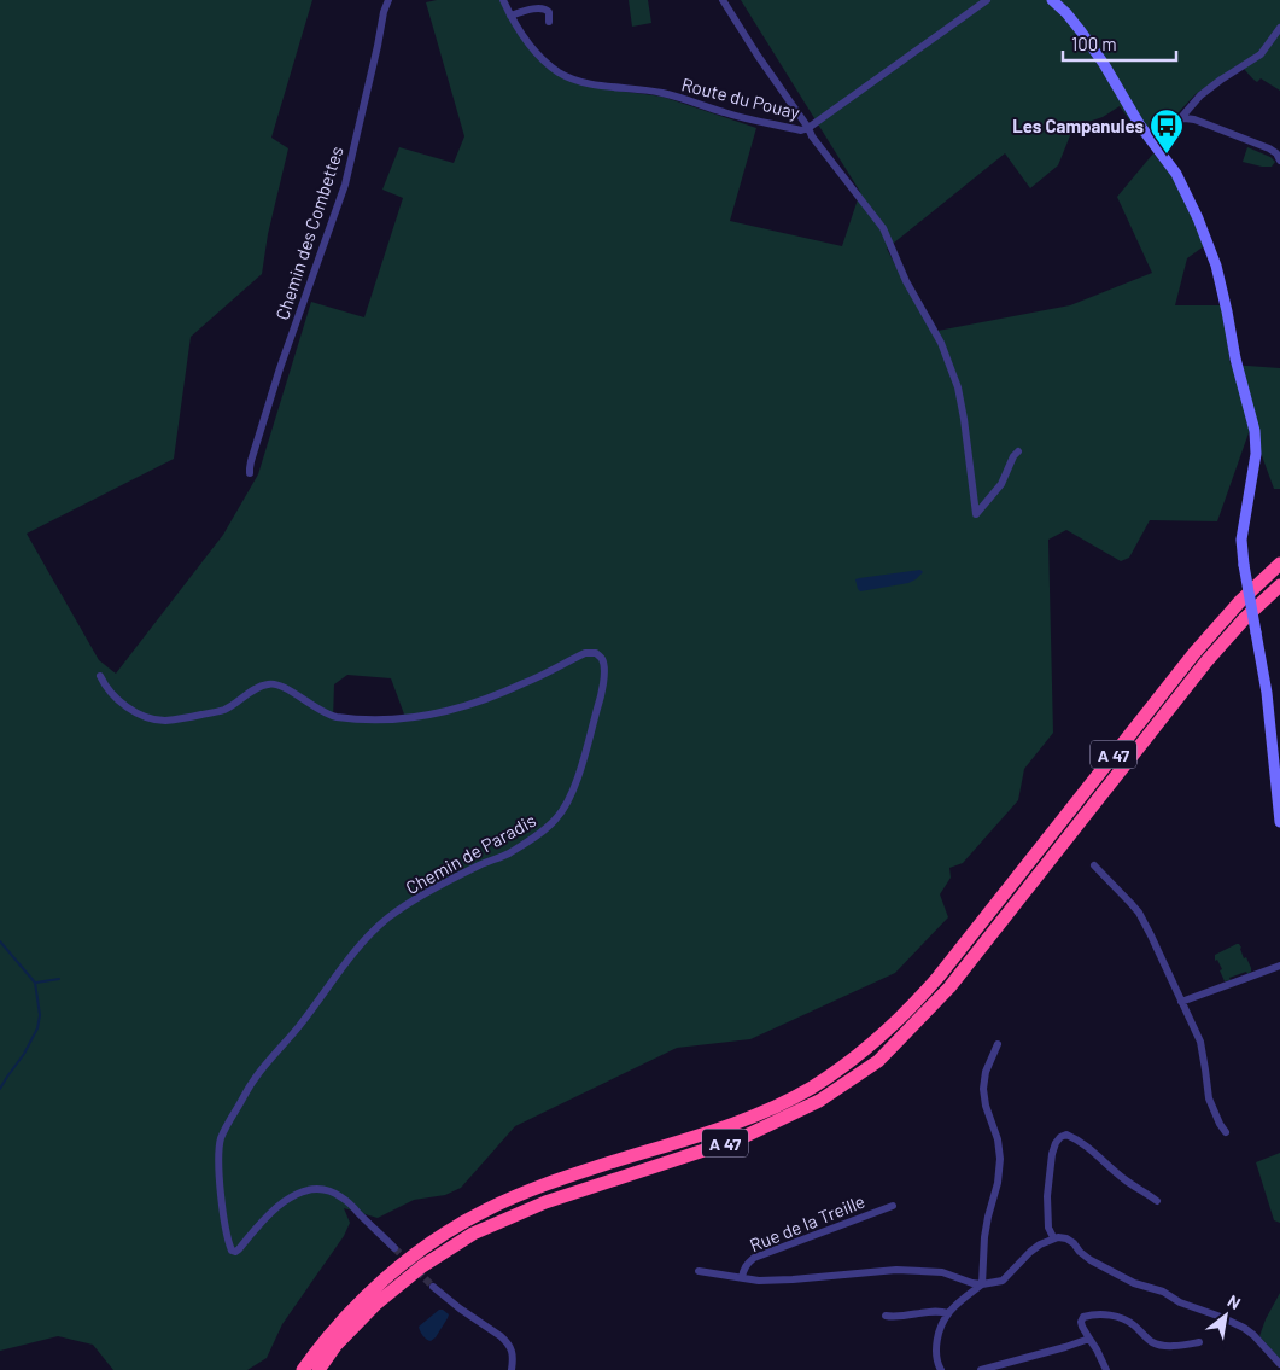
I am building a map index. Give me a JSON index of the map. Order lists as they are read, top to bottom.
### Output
{
  "streets": {
    "highway": ["A 47"],
    "street": [
      "Route du Pouay",
      "Chemin des Combettes",
      "Chemin de Paradis",
      "Rue de la Treille"
    ]
  },
  "places": {
    "bus stop": ["Les Campanules"]
  },
  "scale_bar": "100 m",
  "north": "top right"
}
